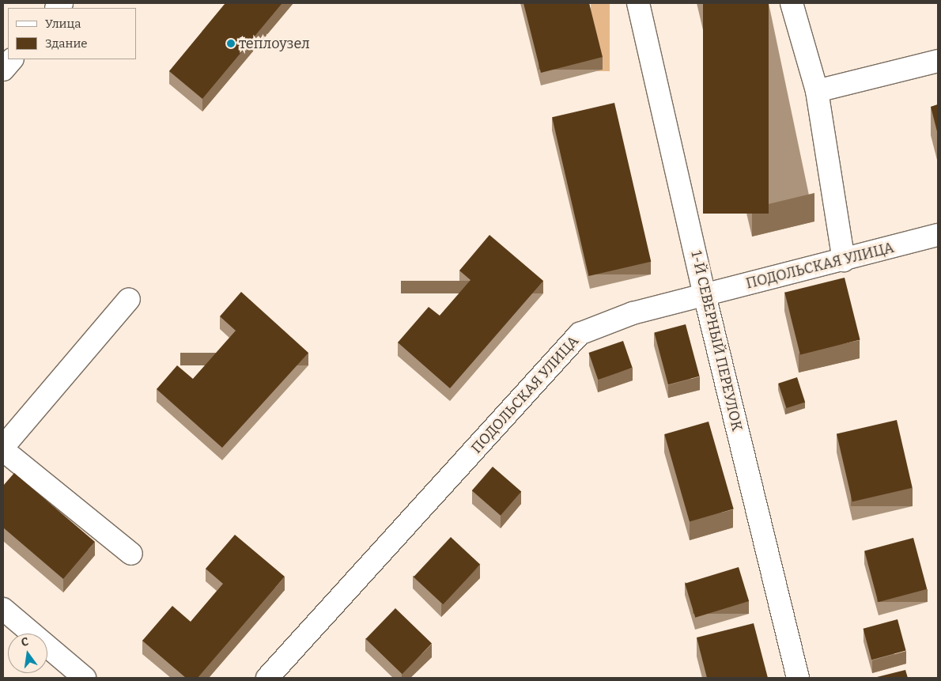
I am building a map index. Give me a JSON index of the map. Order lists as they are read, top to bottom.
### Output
{
  "streets": {
    "street": ["ПОДОЛЬСКАЯ УЛИЦА", "1-Й СЕВЕРНЫЙ ПЕРЕУЛОК"]
  },
  "crossings": [
    ["ПОДОЛЬСКАЯ УЛИЦА", "1-Й СЕВЕРНЫЙ ПЕРЕУЛОК"]
  ],
  "places": ["теплоузел"],
  "legend": ["Улица", "Здание"],
  "north": "top"
}
